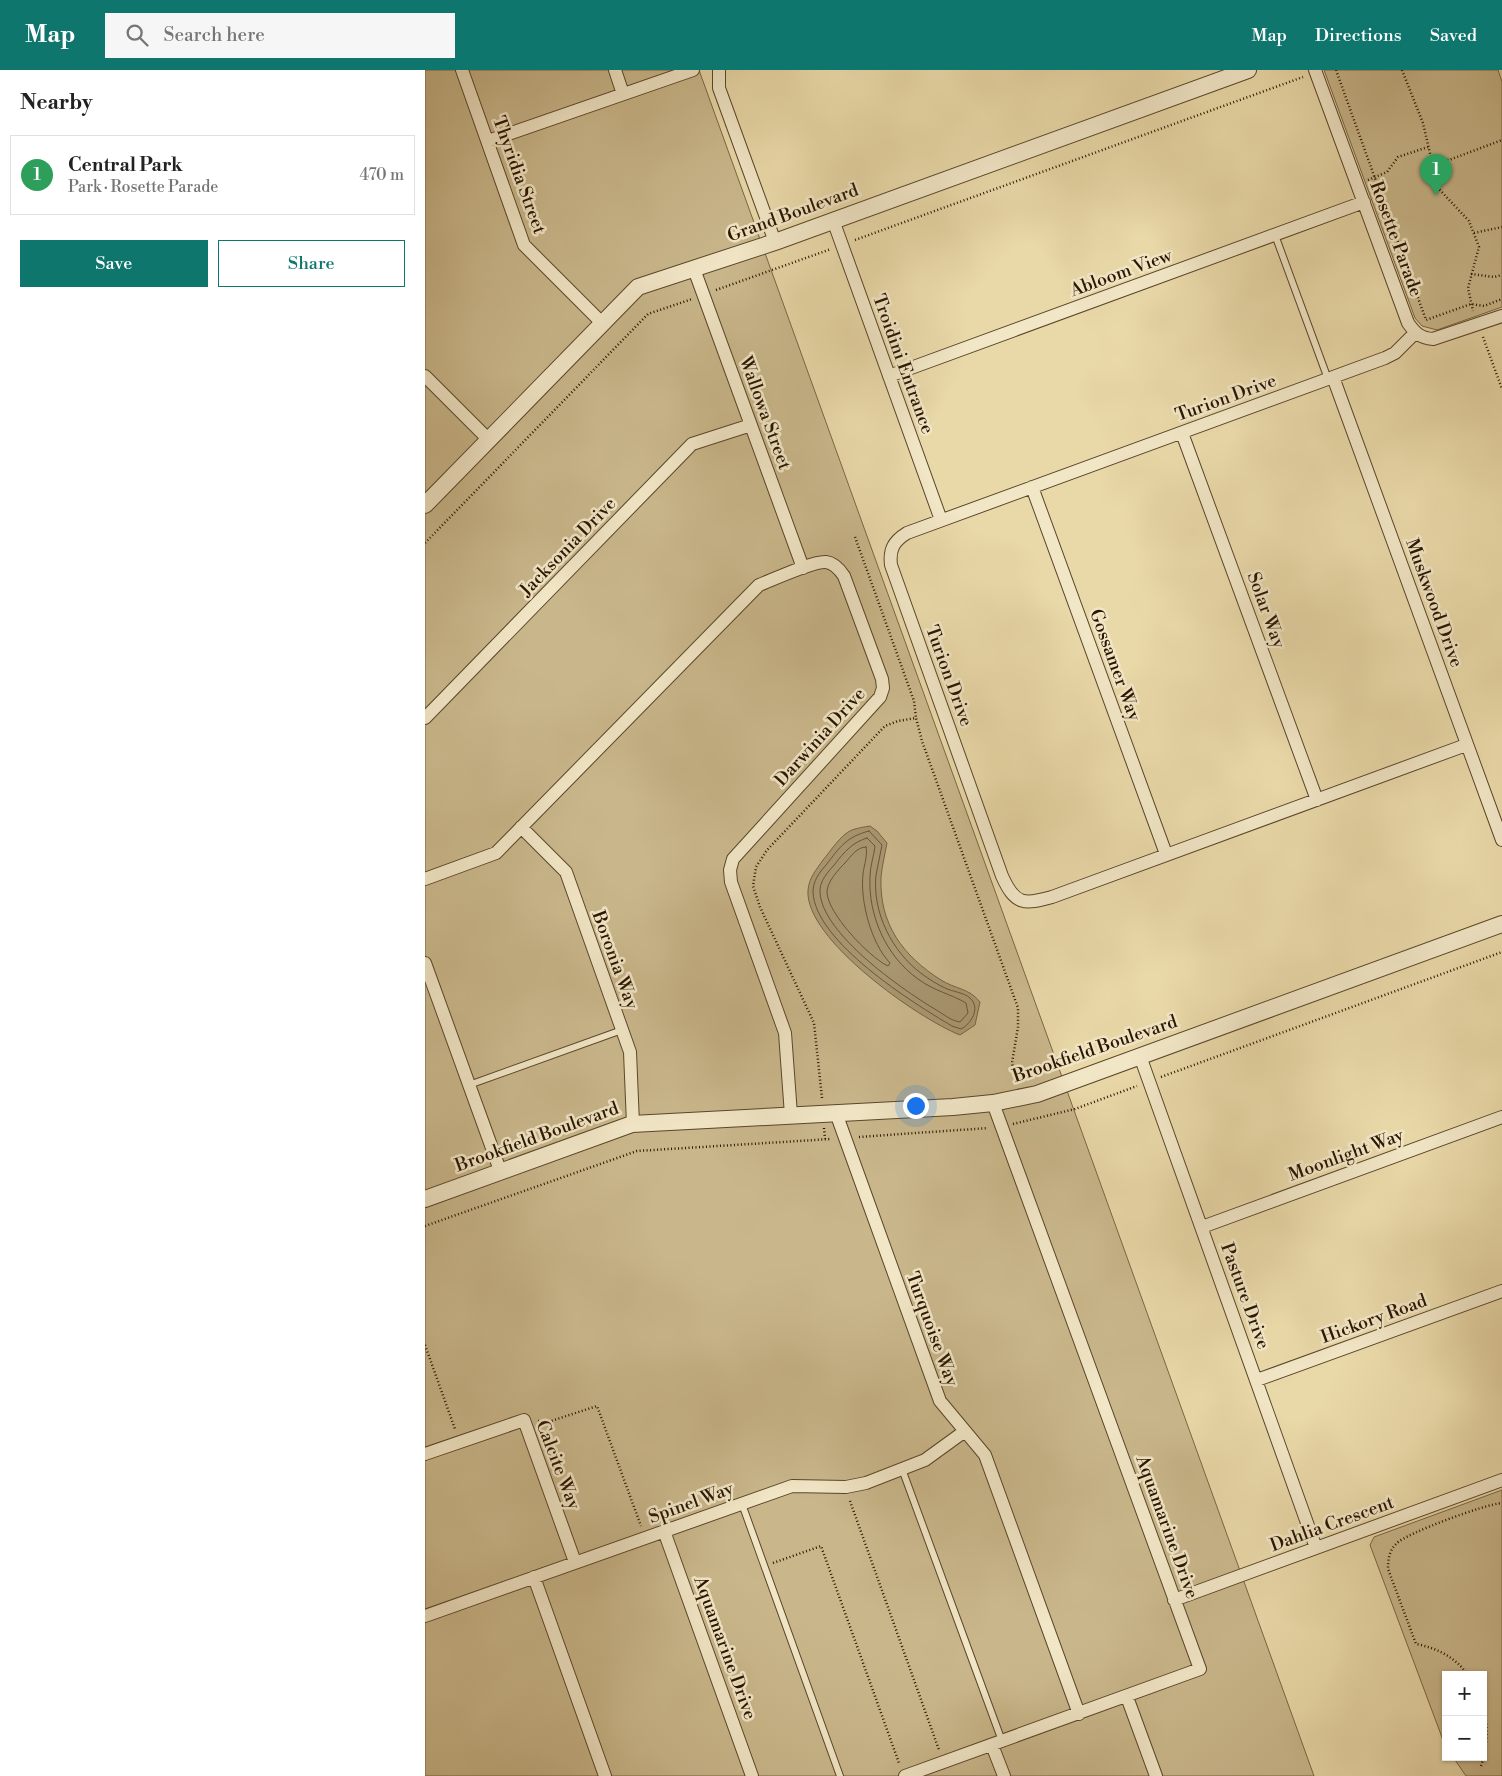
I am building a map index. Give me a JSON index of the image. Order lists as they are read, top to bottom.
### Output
{
  "streets": {
    "street": [
      "Thyridia Street",
      "Grand Boulevard",
      "Rosette Parade",
      "Abloom View",
      "Troidini Entrance",
      "Turion Drive",
      "Wallowa Street",
      "Jacksonia Drive",
      "Muskwood Drive",
      "Solar Way",
      "Gossamer Way",
      "Darwinia Drive",
      "Boronia Way",
      "Brookfield Boulevard",
      "Moonlight Way",
      "Pasture Drive",
      "Hickory Road",
      "Turquoise Way",
      "Calcite Way",
      "Spinel Way",
      "Dahlia Crescent",
      "Aquamarine Drive"
    ]
  },
  "crossings": [
    ["Thyridia Street", "Grand Boulevard"],
    ["Grand Boulevard", "Troidini Entrance"],
    ["Grand Boulevard", "Wallowa Street"],
    ["Rosette Parade", "Abloom View"],
    ["Rosette Parade", "Turion Drive"],
    ["Abloom View", "Troidini Entrance"],
    ["Troidini Entrance", "Turion Drive"],
    ["Turion Drive", "Muskwood Drive"],
    ["Turion Drive", "Solar Way"],
    ["Turion Drive", "Gossamer Way"],
    ["Wallowa Street", "Jacksonia Drive"],
    ["Wallowa Street", "Darwinia Drive"],
    ["Darwinia Drive", "Boronia Way"],
    ["Darwinia Drive", "Brookfield Boulevard"],
    ["Boronia Way", "Brookfield Boulevard"],
    ["Brookfield Boulevard", "Pasture Drive"],
    ["Brookfield Boulevard", "Turquoise Way"],
    ["Brookfield Boulevard", "Aquamarine Drive"],
    ["Moonlight Way", "Pasture Drive"],
    ["Pasture Drive", "Hickory Road"],
    ["Pasture Drive", "Dahlia Crescent"],
    ["Turquoise Way", "Spinel Way"],
    ["Turquoise Way", "Aquamarine Drive"],
    ["Calcite Way", "Spinel Way"],
    ["Spinel Way", "Aquamarine Drive"],
    ["Dahlia Crescent", "Aquamarine Drive"]
  ],
  "page": {
    "header": "Map",
    "search": "Search here",
    "nav": ["Map", "Directions", "Saved"],
    "heading": "Nearby",
    "list": [
      {
        "mark": "1",
        "name": "Central Park",
        "note": "Park · Rosette Parade",
        "value": "470 m"
      }
    ],
    "pins": "1",
    "buttons": ["Save", "Share"],
    "map_buttons": ["+", "−"]
  }
}
